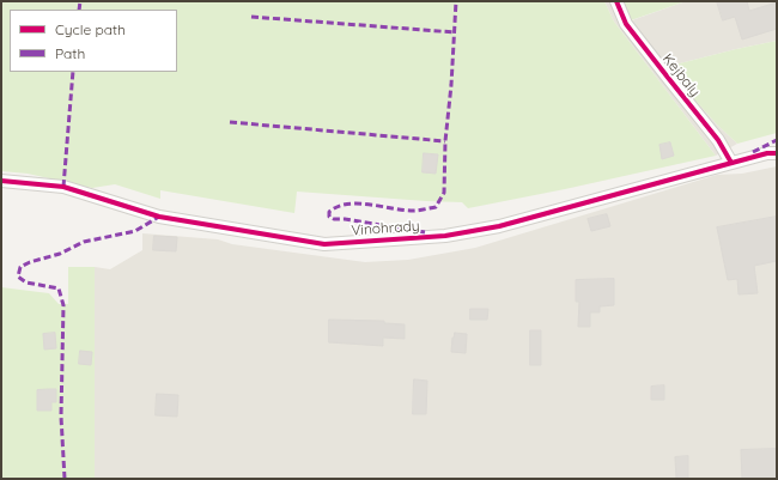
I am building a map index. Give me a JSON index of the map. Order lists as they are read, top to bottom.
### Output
{
  "streets": {
    "street": ["Kejbaly", "Vinohrady"]
  },
  "crossings": [
    ["Kejbaly", "Vinohrady"]
  ],
  "legend": ["Cycle path", "Path"]
}
